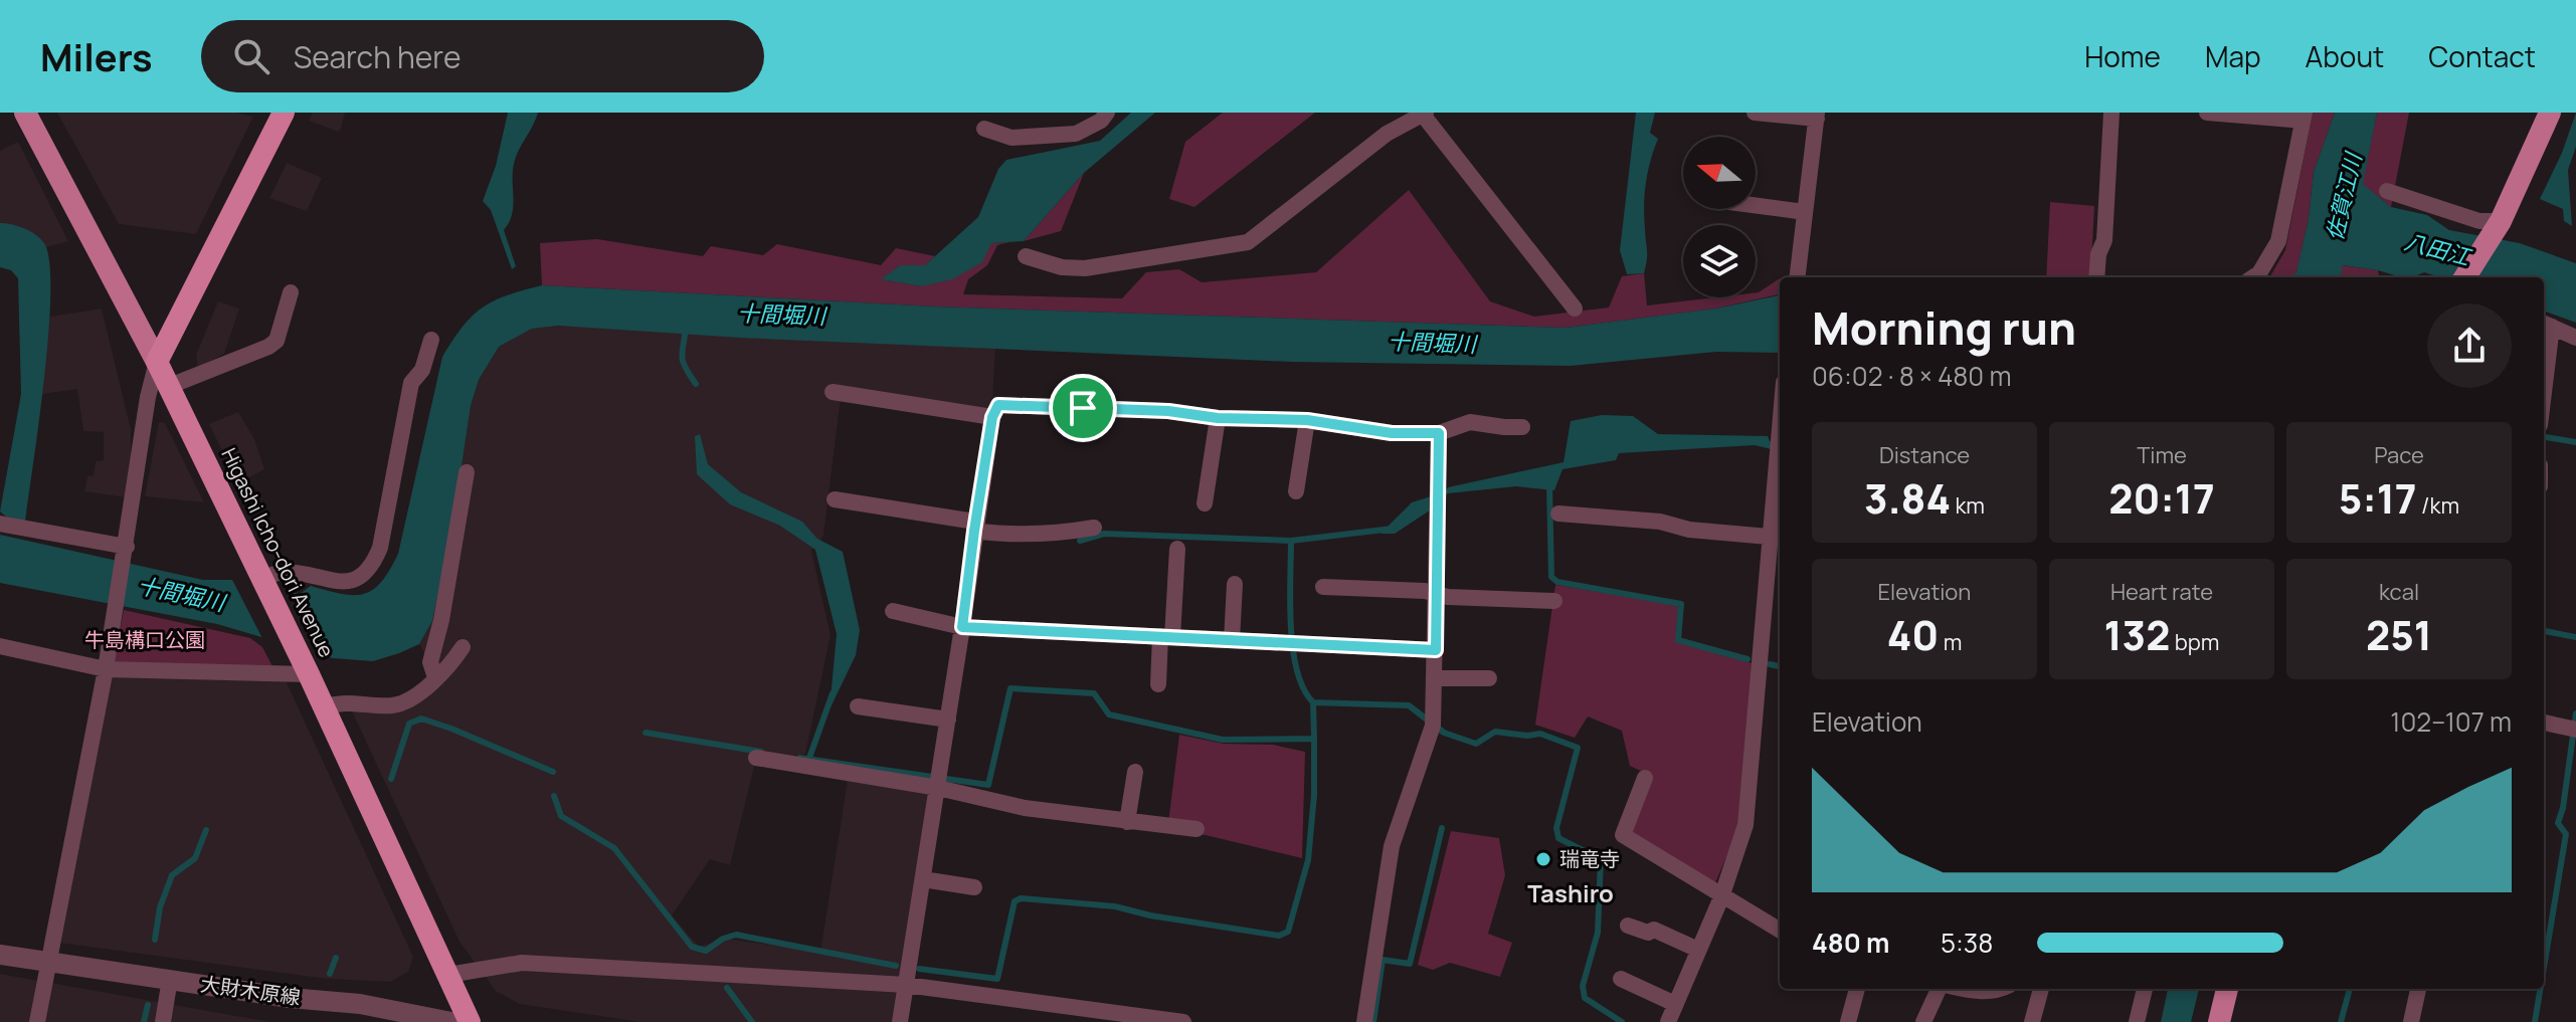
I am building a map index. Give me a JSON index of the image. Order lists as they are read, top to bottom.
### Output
{
  "streets": {
    "highway": ["Higashi Icho-dori Avenue"],
    "street": ["大財木原線"]
  },
  "districts": ["Tashiro"],
  "water": ["佐賀江川", "八田江", "十間堀川"],
  "parks": ["牛島構口公園"],
  "places": ["瑞竜寺"],
  "north": "left",
  "page": {
    "header": "Milers",
    "search": "Search here",
    "nav": [
      "Home",
      "Map",
      "About",
      "Contact"
    ],
    "heading": ["Morning run", "06:02 · 8 × 480 m"],
    "stats": [
      ["Distance", "3.84 km"],
      ["Time", "20:17"],
      ["Pace", "5:17 /km"],
      ["Elevation", "40 m"],
      ["Heart rate", "132 bpm"],
      ["kcal", "251"]
    ],
    "chart": ["Elevation", "102–107 m"],
    "list": [
      {
        "name": "480 m",
        "note": "5:38"
      }
    ]
  }
}
